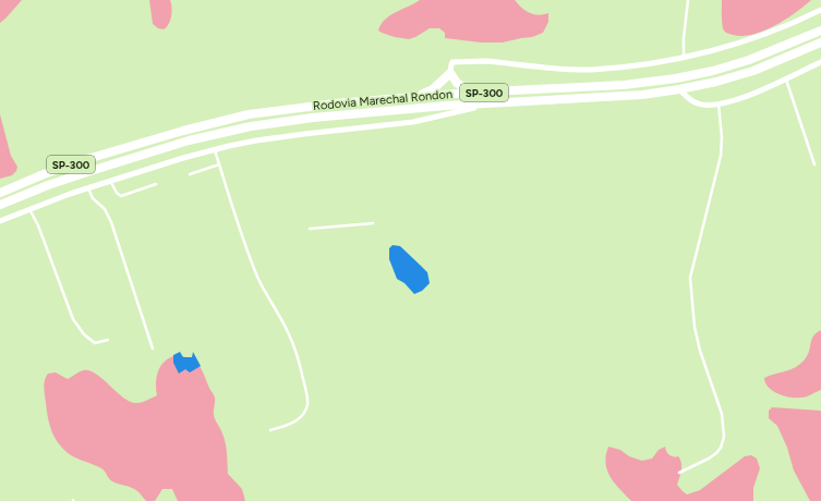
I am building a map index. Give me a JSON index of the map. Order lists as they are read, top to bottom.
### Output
{
  "streets": {
    "highway": ["SP-300", "Rodovia Marechal Rondon"]
  }
}
